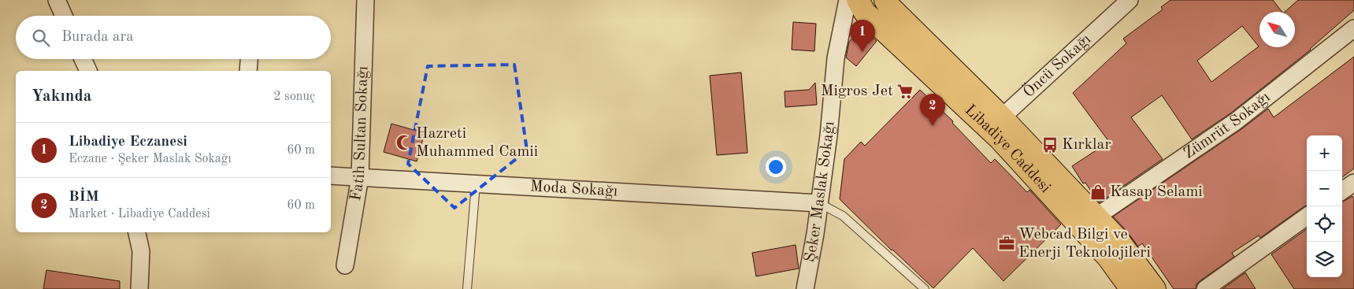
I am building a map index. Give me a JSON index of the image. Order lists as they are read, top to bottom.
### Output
{
  "streets": {
    "main road": ["Libadiye Caddesi"],
    "street": [
      "Öncü Sokağı",
      "Zümrüt Sokağı",
      "Fatih Sultan Sokağı",
      "Moda Sokağı",
      "Şeker Maslak Sokağı"
    ]
  },
  "crossings": [
    ["Öncü Sokağı", "Libadiye Caddesi"],
    ["Zümrüt Sokağı", "Libadiye Caddesi"],
    ["Fatih Sultan Sokağı", "Moda Sokağı"],
    ["Moda Sokağı", "Şeker Maslak Sokağı"]
  ],
  "places": {
    "supermarket": ["Migros Jet"],
    "mosque": ["Hazreti Muhammed Camii"],
    "bus stop": ["Kırklar"],
    "shop": ["Kasap Selami"],
    "office": ["Webcad Bilgi ve Enerji Teknolojileri"]
  },
  "north": "top left",
  "page": {
    "search": "Burada ara",
    "pins": ["1", "2"],
    "heading": ["Yakında", "2 sonuç"],
    "list": [
      {
        "mark": "1",
        "name": "Libadiye Eczanesi",
        "note": "Eczane · Şeker Maslak Sokağı",
        "value": "60 m"
      },
      {
        "mark": "2",
        "name": "BİM",
        "note": "Market · Libadiye Caddesi",
        "value": "60 m"
      }
    ],
    "map_buttons": ["+", "−"]
  }
}
